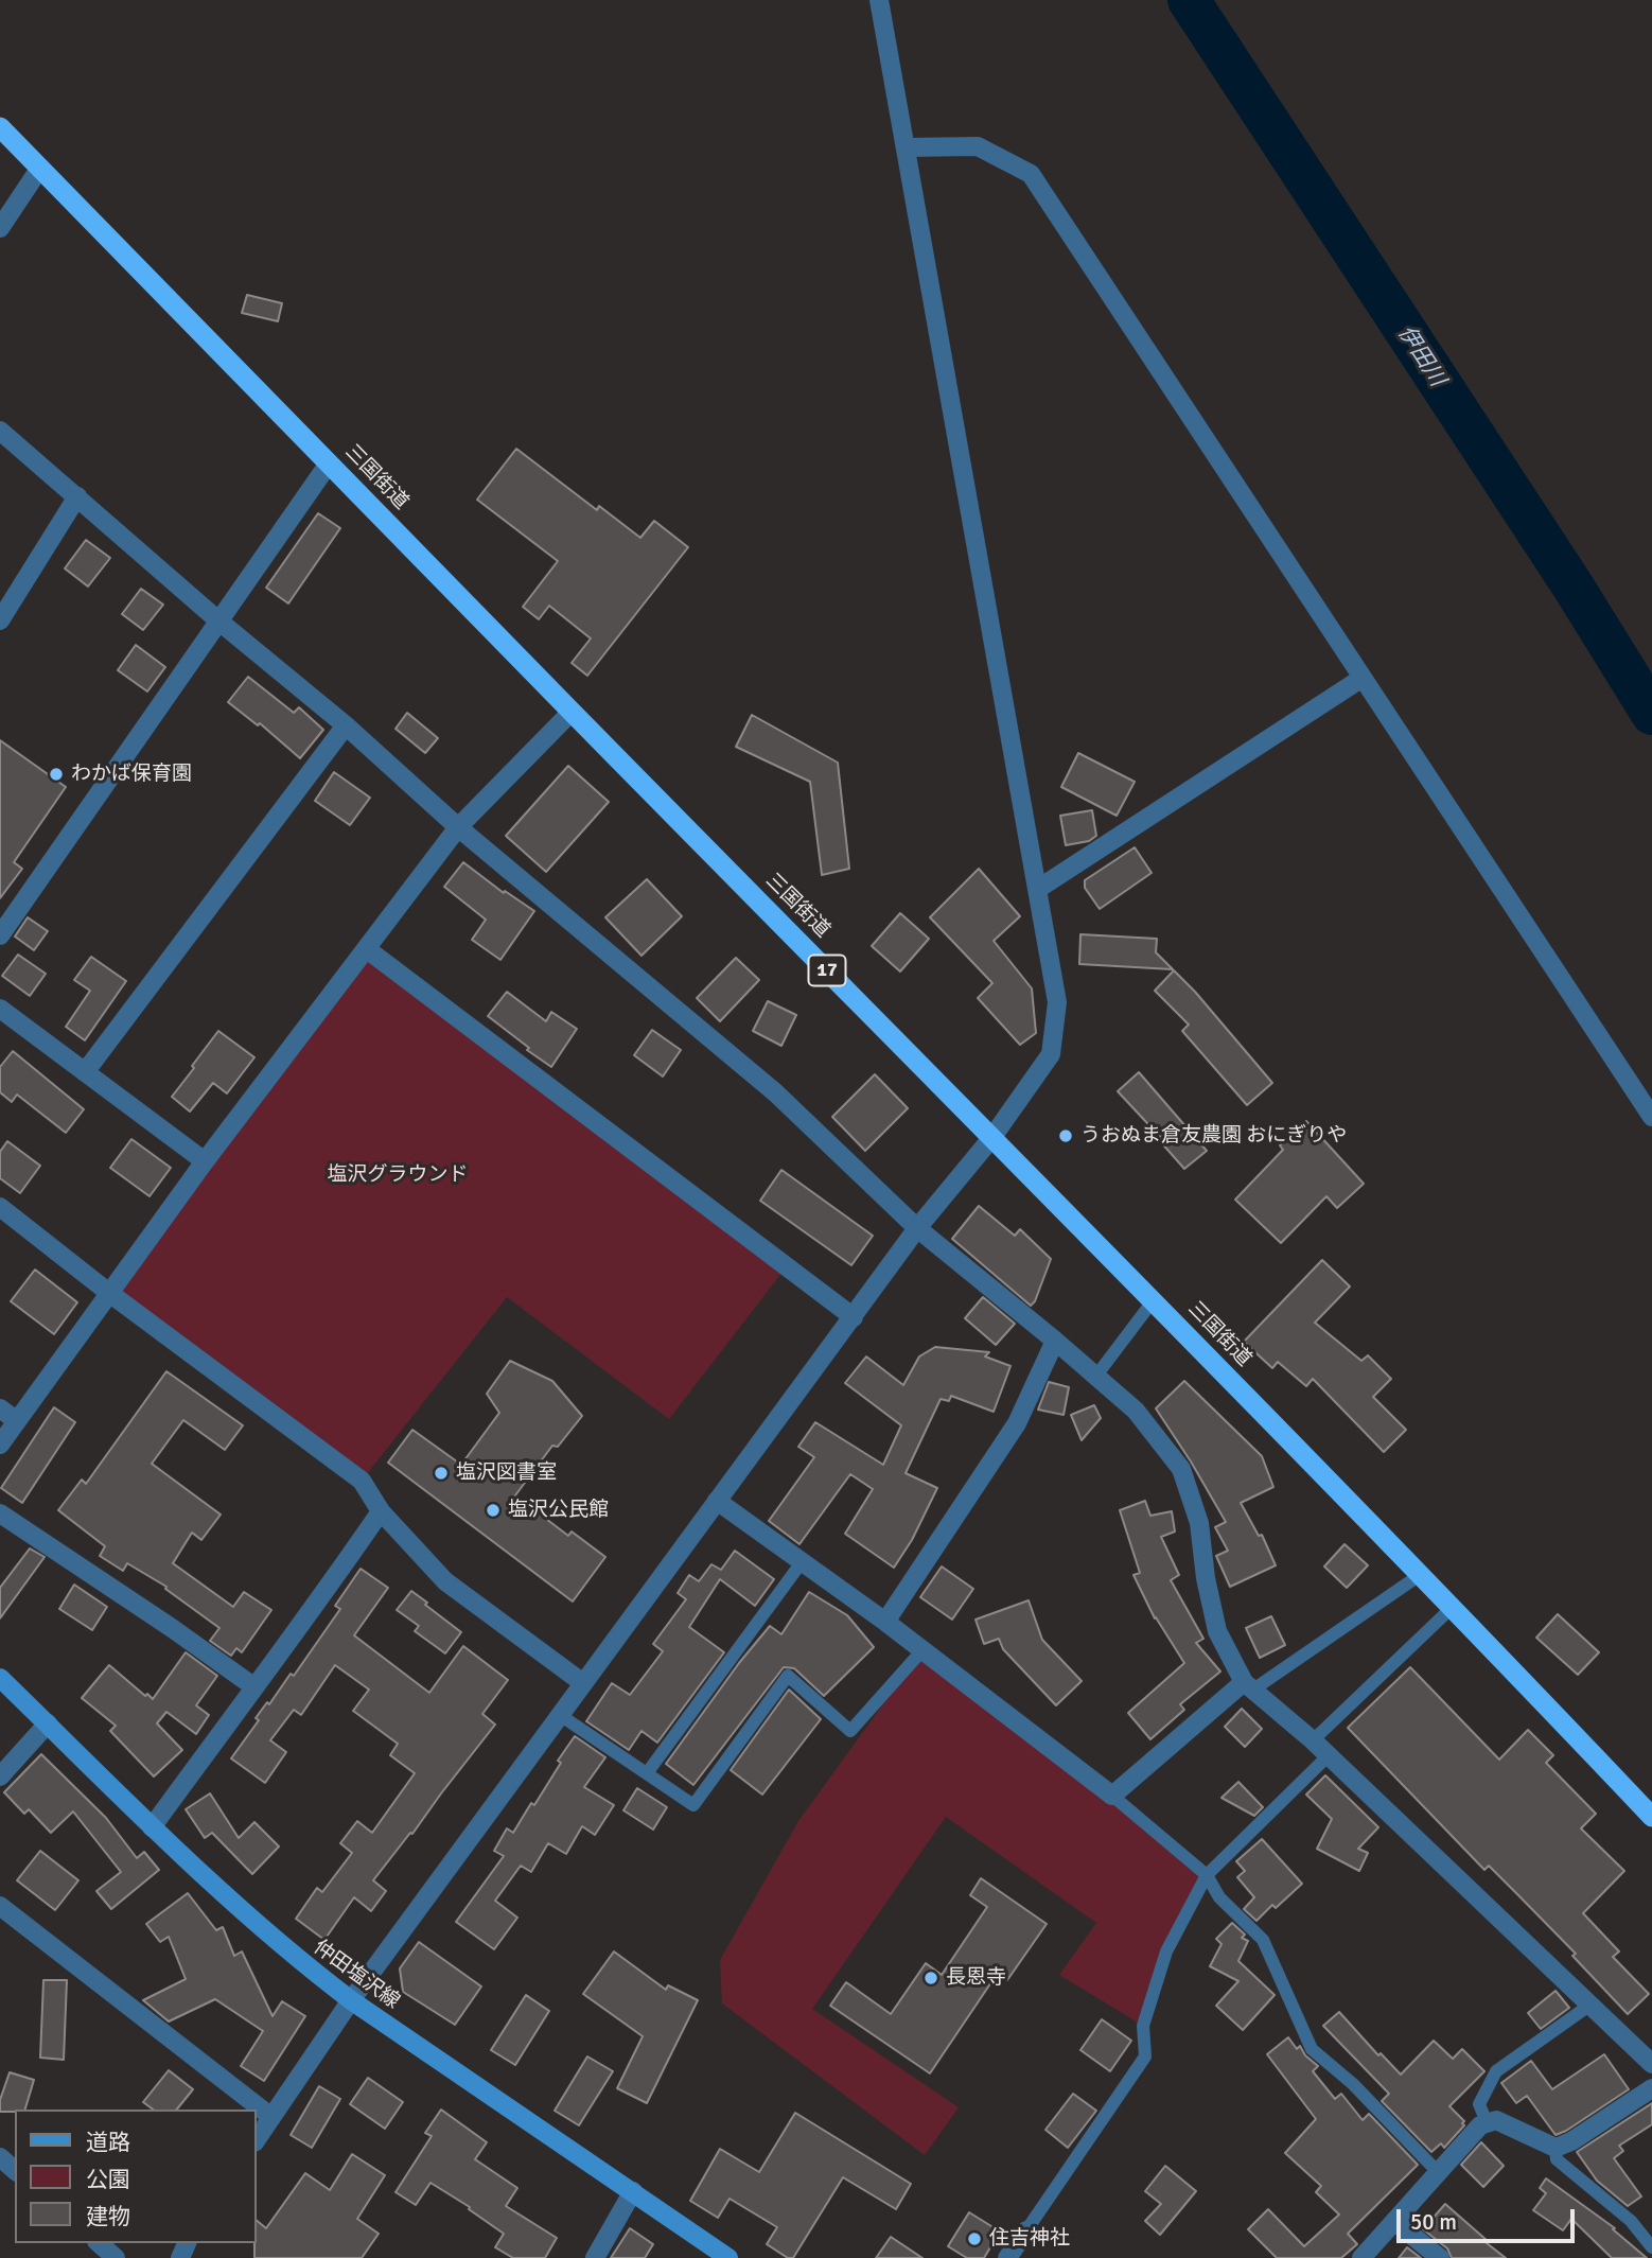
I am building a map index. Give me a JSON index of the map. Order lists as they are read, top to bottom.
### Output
{
  "streets": {
    "highway": ["三国街道", "17"],
    "main road": ["仲田塩沢線"]
  },
  "water": ["伊田川"],
  "parks": ["塩沢グラウンド"],
  "places": [
    "わかば保育園",
    "うおぬま倉友農園 おにぎりや",
    "塩沢図書室",
    "塩沢公民館",
    "長恩寺",
    "住吉神社"
  ],
  "legend": ["道路", "公園", "建物"],
  "scale_bar": "50 m"
}
